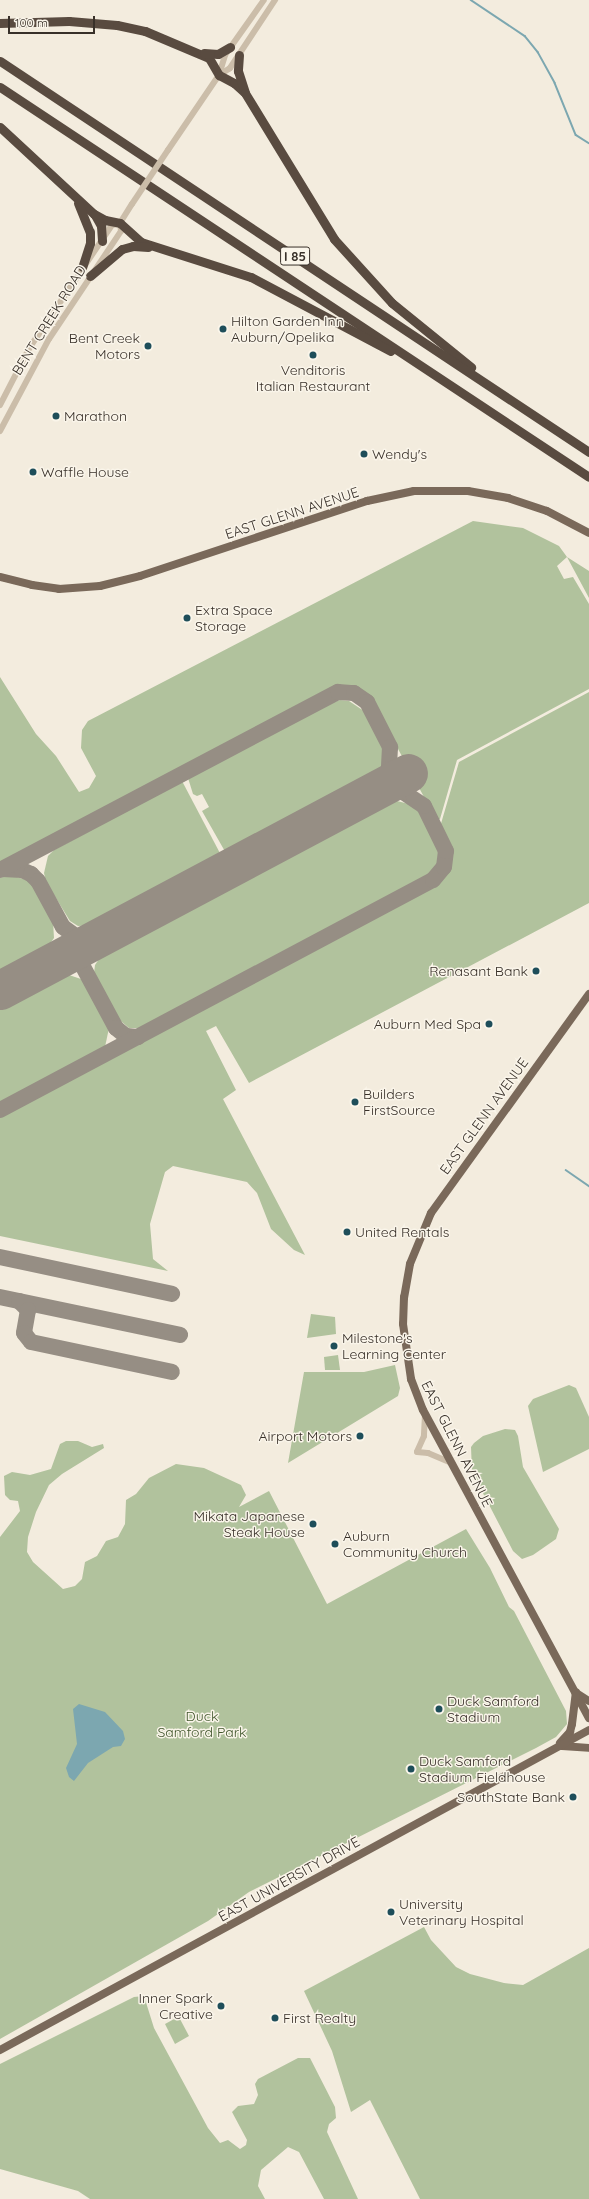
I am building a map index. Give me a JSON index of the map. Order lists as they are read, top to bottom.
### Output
{
  "streets": {
    "highway": ["I 85"],
    "main road": ["EAST GLENN AVENUE", "EAST UNIVERSITY DRIVE"],
    "street": ["BENT CREEK ROAD"]
  },
  "parks": ["Duck Samford Park"],
  "places": [
    "Hilton Garden Inn Auburn/Opelika",
    "Bent Creek Motors",
    "Venditoris Italian Restaurant",
    "Marathon",
    "Wendy's",
    "Waffle House",
    "Extra Space Storage",
    "Renasant Bank",
    "Auburn Med Spa",
    "Builders FirstSource",
    "United Rentals",
    "Milestone's Learning Center",
    "Airport Motors",
    "Mikata Japanese Steak House",
    "Auburn Community Church",
    "Duck Samford Stadium",
    "Duck Samford Stadium Fieldhouse",
    "SouthState Bank",
    "University Veterinary Hospital",
    "Inner Spark Creative",
    "First Realty"
  ],
  "scale_bar": "100 m"
}
